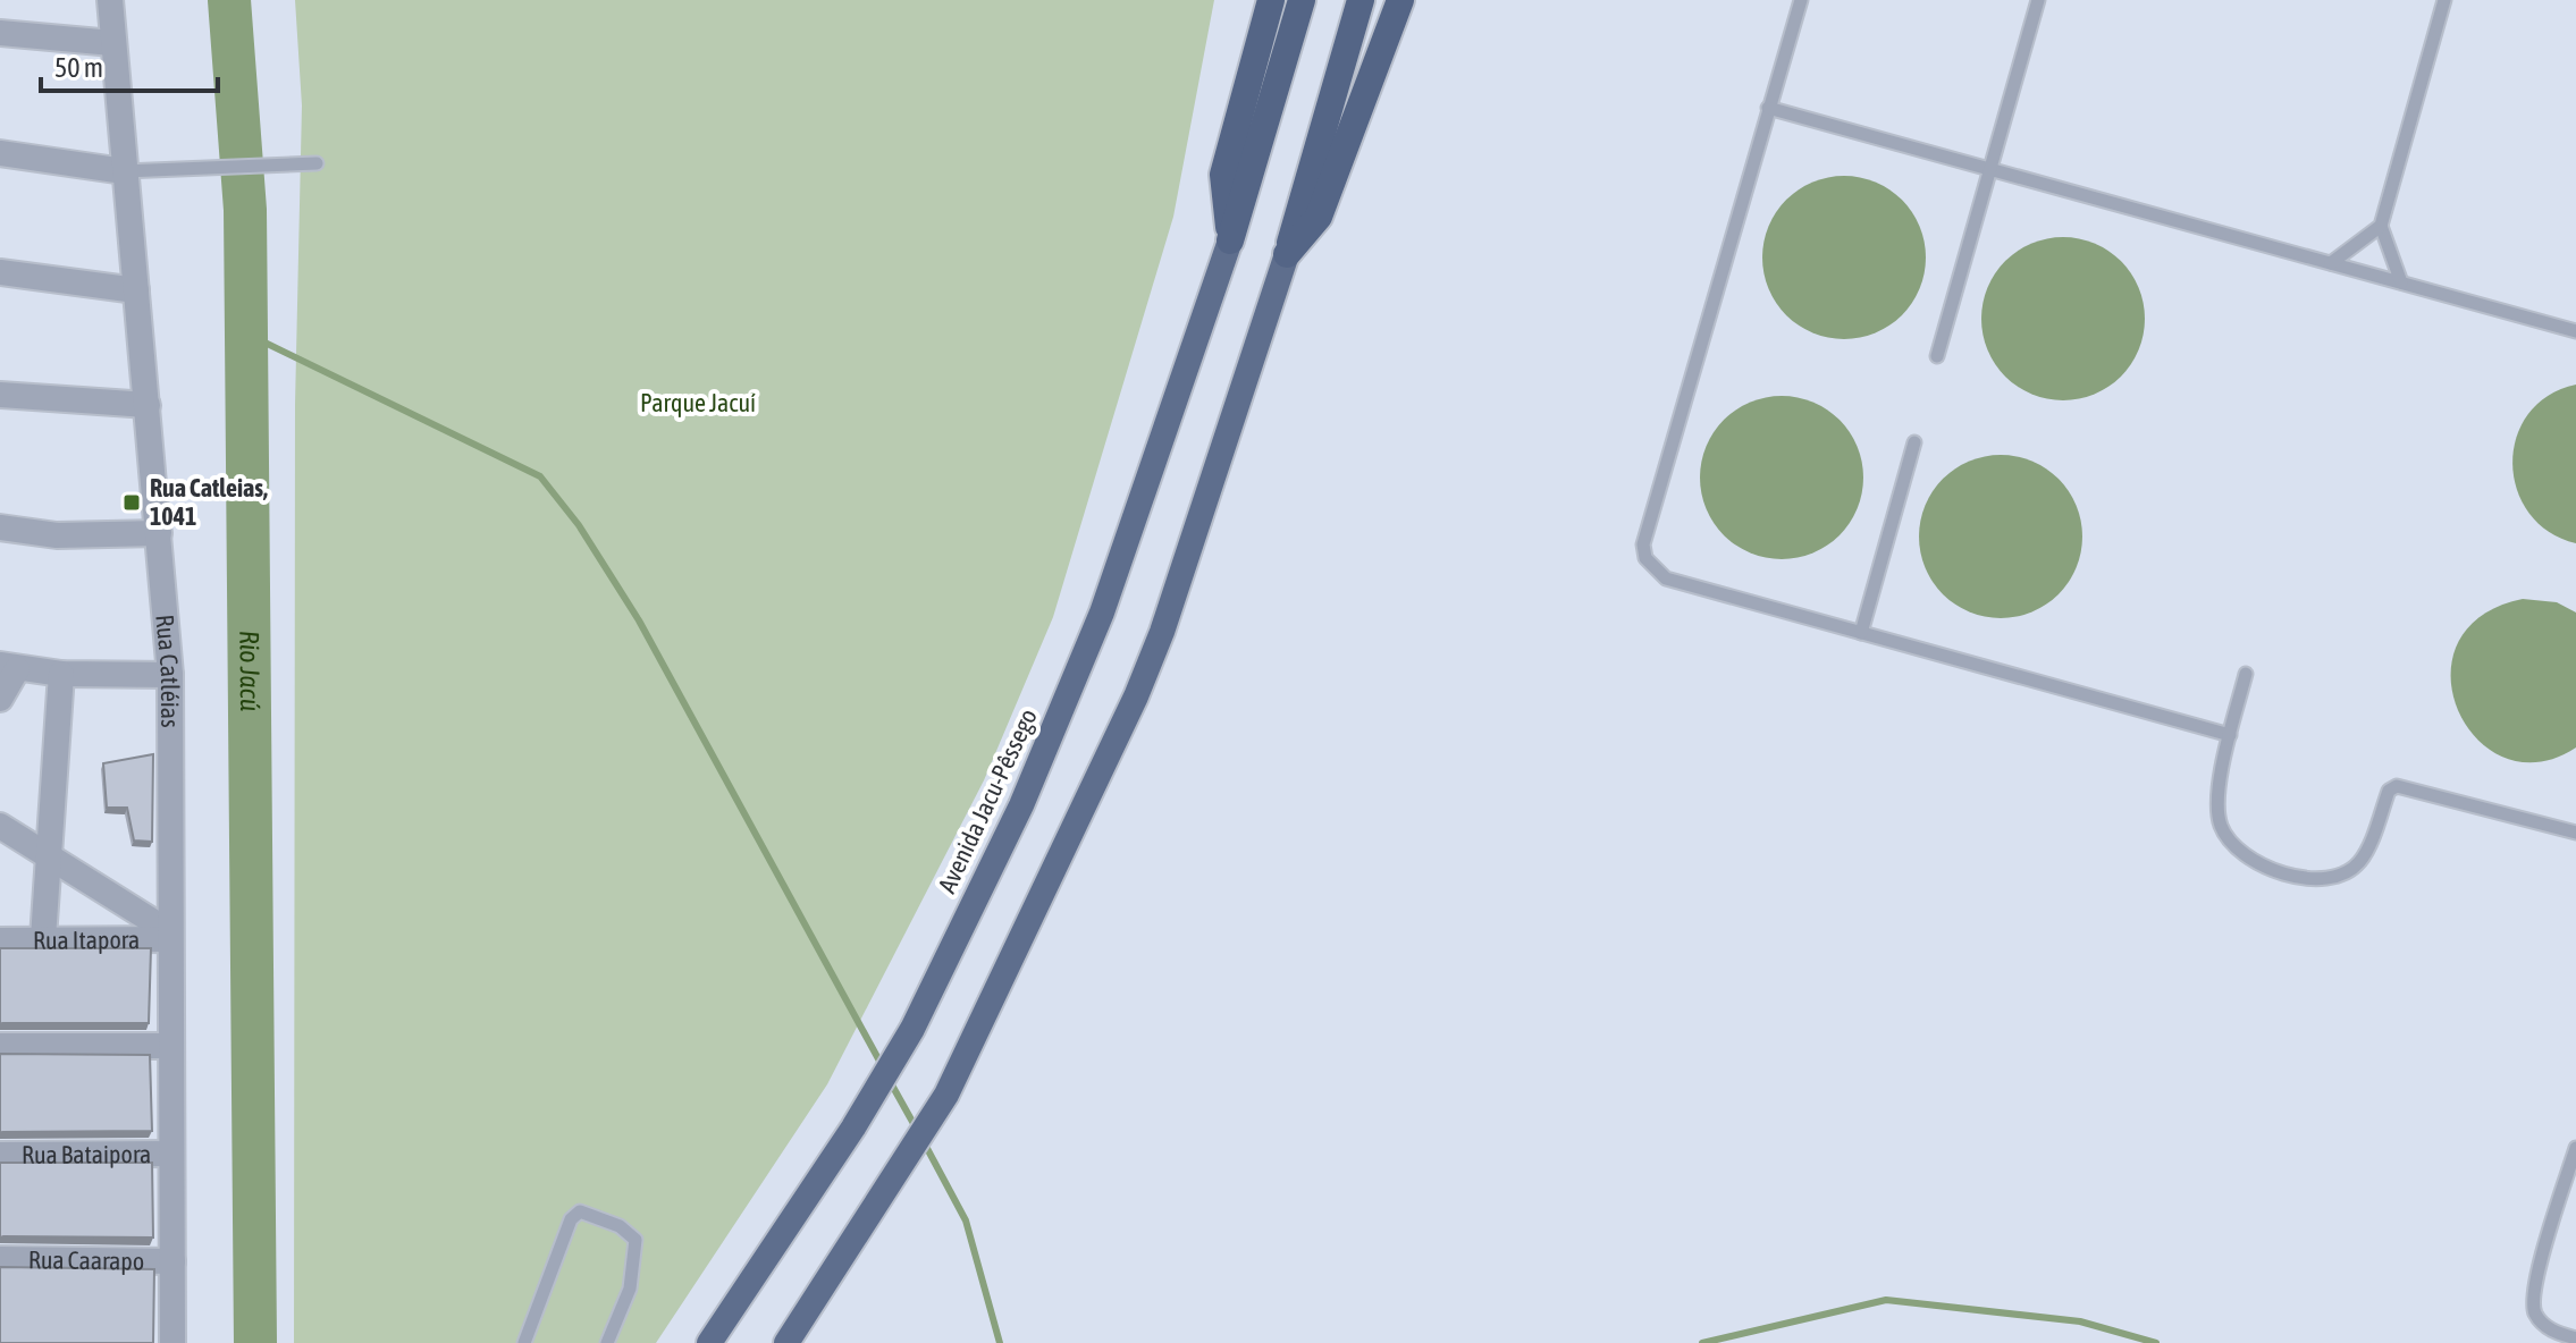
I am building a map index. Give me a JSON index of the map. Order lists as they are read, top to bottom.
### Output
{
  "streets": {
    "highway": ["Avenida Jacu-Pêssego"],
    "street": [
      "Rua Catléias",
      "Rua Itapora",
      "Rua Bataipora",
      "Rua Caarapo"
    ]
  },
  "crossings": [
    ["Rua Catléias", "Rua Itapora"],
    ["Rua Catléias", "Rua Bataipora"],
    ["Rua Catléias", "Rua Caarapo"]
  ],
  "water": ["Rio Jacú"],
  "parks": ["Parque Jacuí"],
  "places": {
    "transit": ["Rua Catleias, 1041"]
  },
  "scale_bar": "50 m"
}
